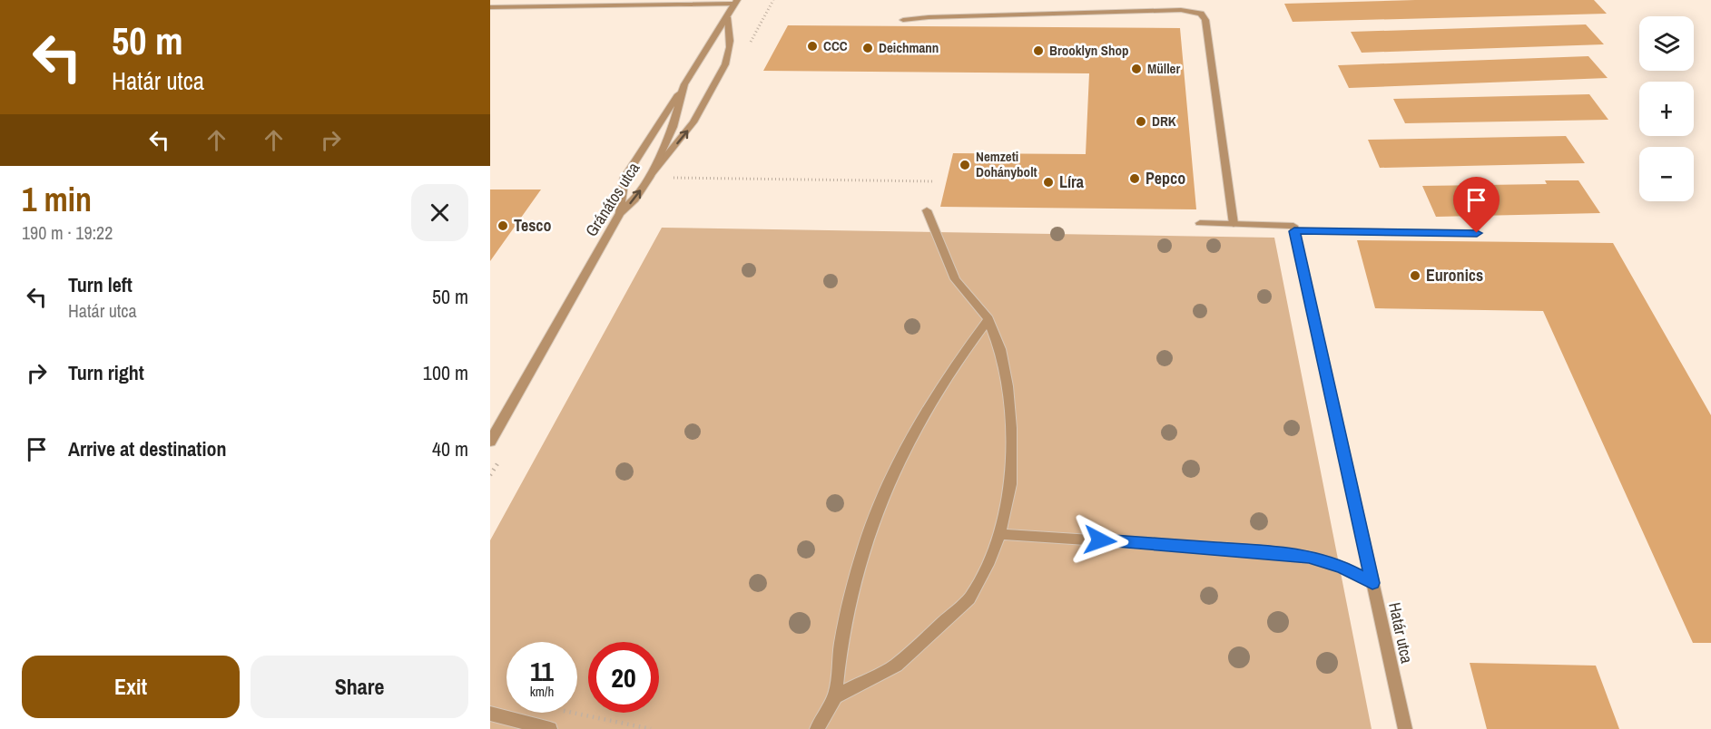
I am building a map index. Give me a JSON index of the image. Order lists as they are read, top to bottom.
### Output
{
  "streets": {
    "street": ["Gránátos utca", "Határ utca"]
  },
  "places": [
    "CCC",
    "Deichmann",
    "Brooklyn Shop",
    "Müller",
    "DRK",
    "Nemzeti Dohánybolt",
    "Pepco",
    "Líra",
    "Tesco",
    "Euronics"
  ],
  "page": {
    "turn": ["50 m", "Határ utca"],
    "map_buttons": ["+", "−"],
    "heading": ["1 min", "190 m · 19:22"],
    "list": [
      {
        "name": "Turn left",
        "note": "Határ utca",
        "value": "50 m"
      },
      {
        "name": "Turn right",
        "value": "100 m"
      },
      {
        "name": "Arrive at destination",
        "value": "40 m"
      }
    ],
    "speed": "11 km/h",
    "limit": "20",
    "buttons": ["Exit", "Share"]
  }
}
